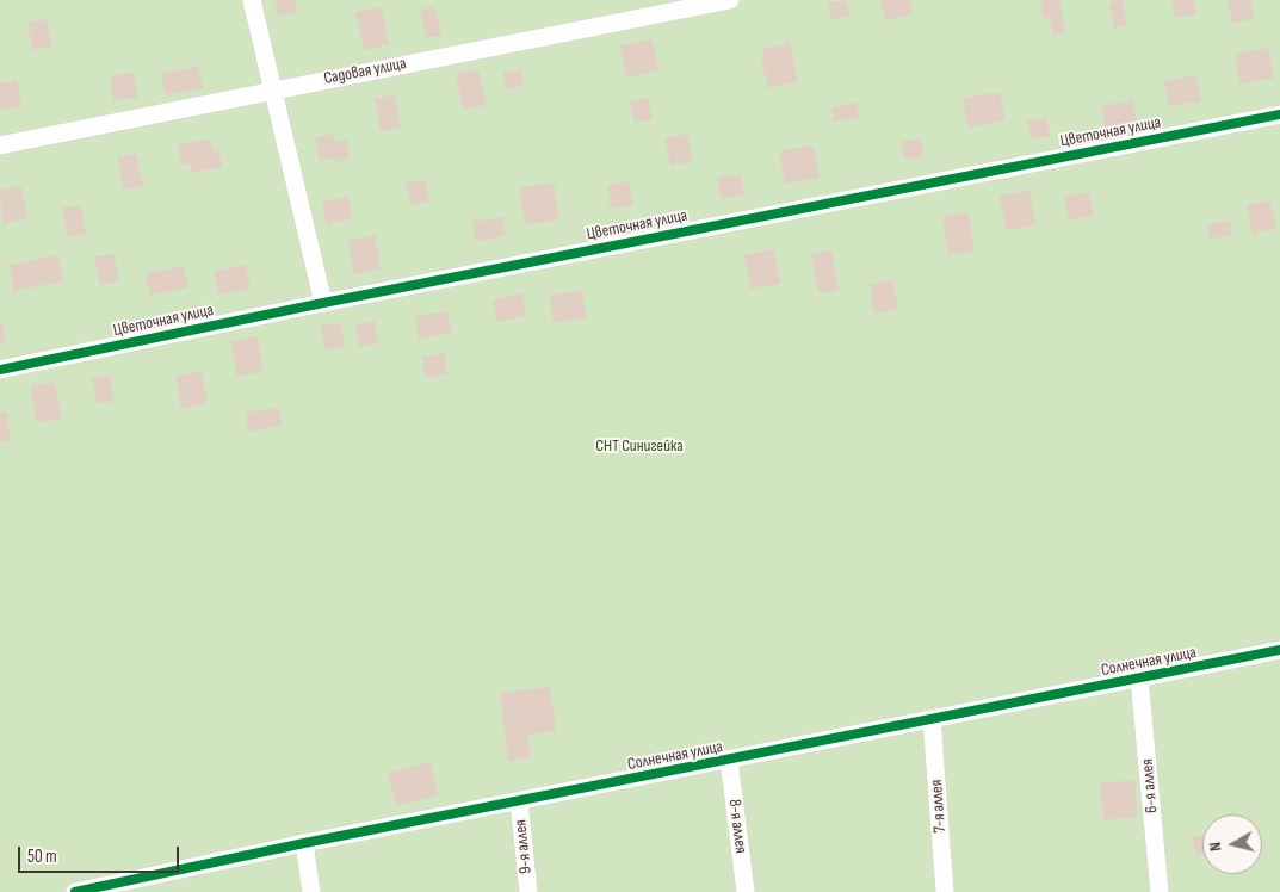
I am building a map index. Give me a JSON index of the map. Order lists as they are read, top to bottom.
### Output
{
  "streets": {
    "street": [
      "Садовая улица",
      "Цветочная улица",
      "Солнечная улица",
      "6-я аллея",
      "7-я аллея",
      "8-я аллея",
      "9-я аллея"
    ]
  },
  "crossings": [
    ["Солнечная улица", "6-я аллея"],
    ["Солнечная улица", "7-я аллея"],
    ["Солнечная улица", "8-я аллея"],
    ["Солнечная улица", "9-я аллея"]
  ],
  "parks": ["СНТ Синигейка"],
  "scale_bar": "50 m",
  "north": "left"
}
